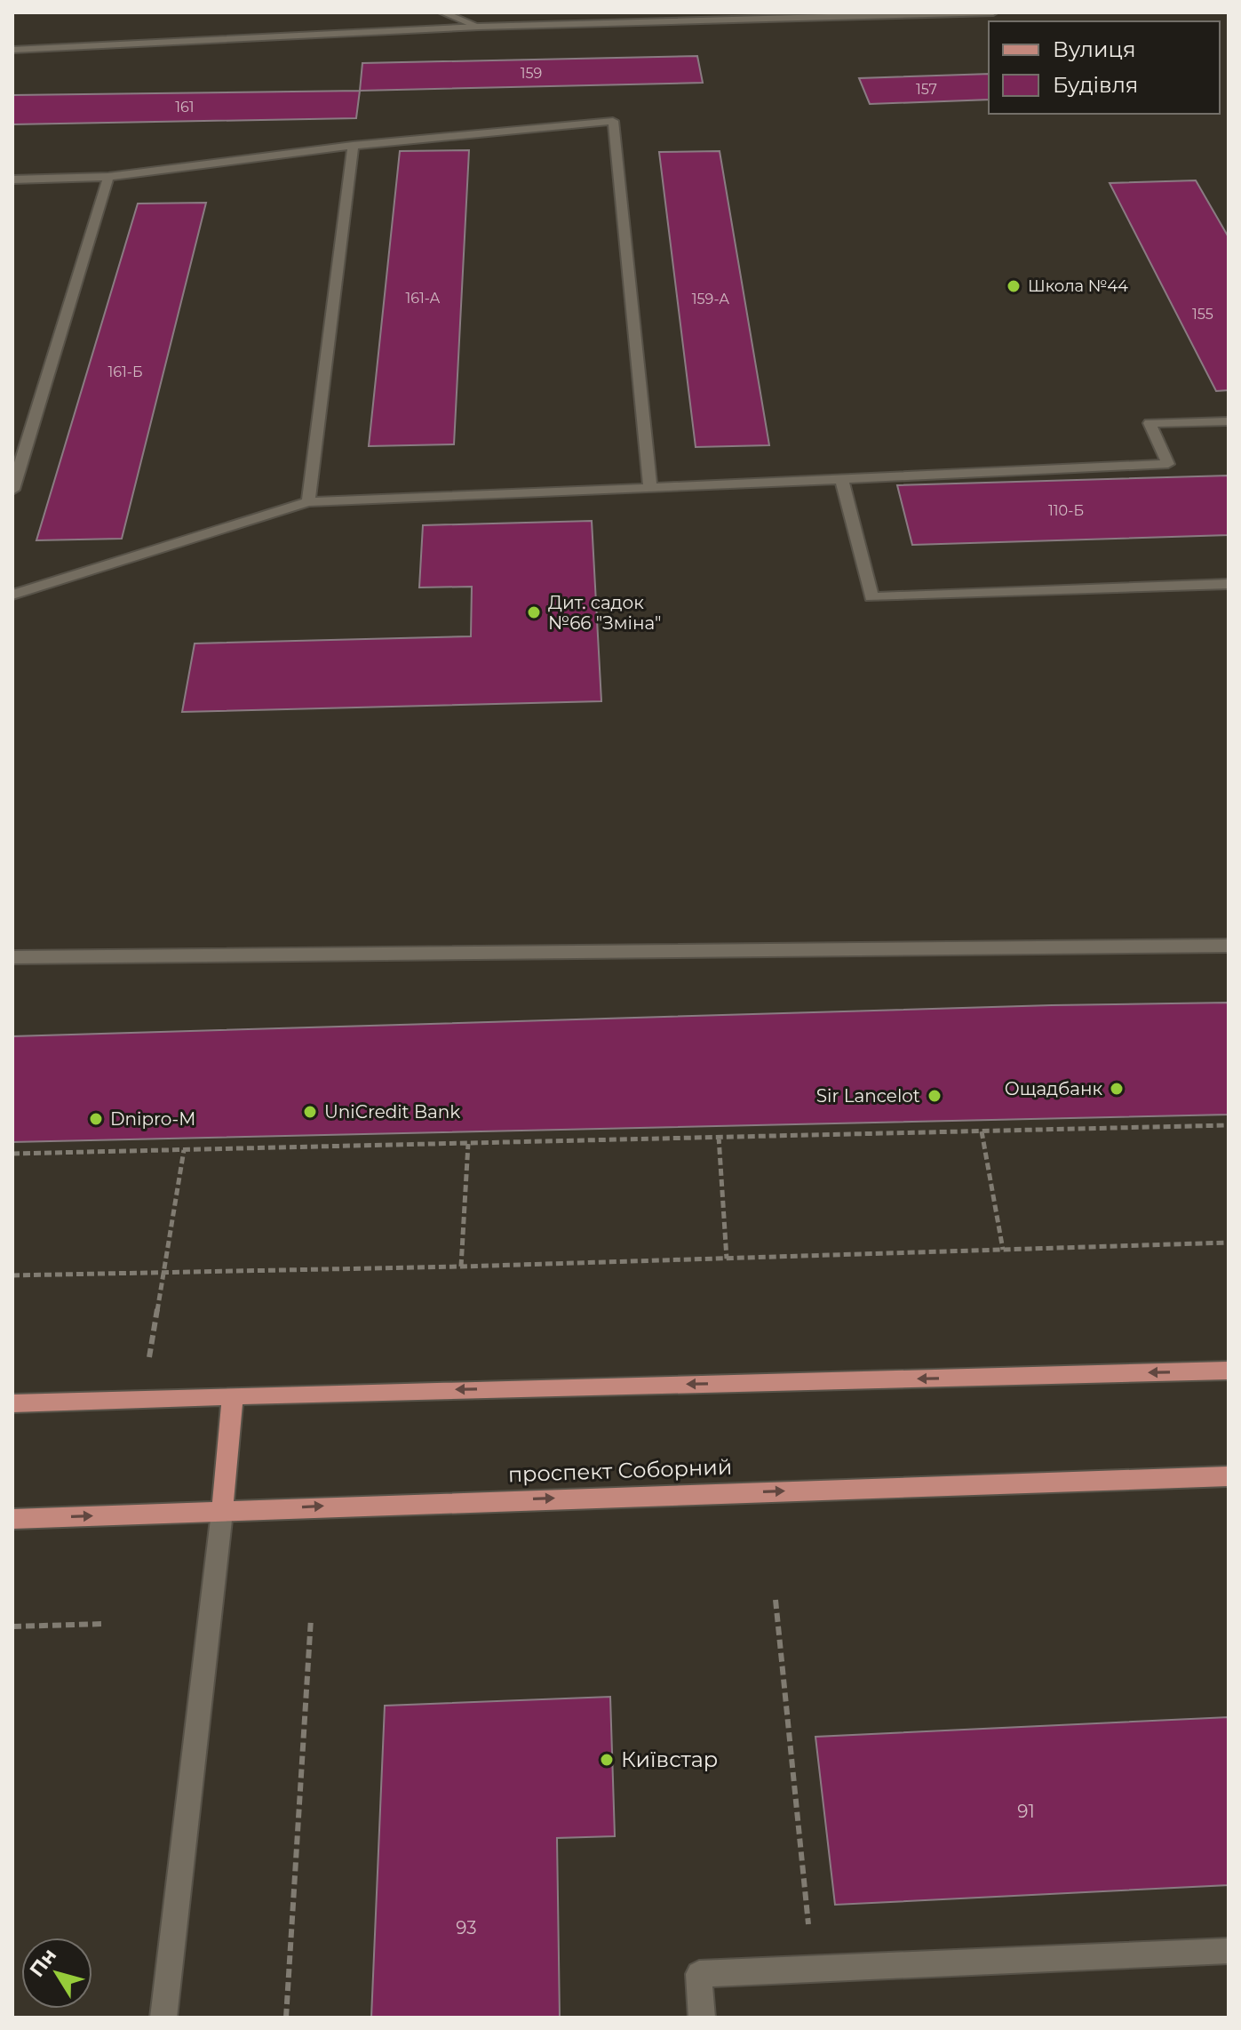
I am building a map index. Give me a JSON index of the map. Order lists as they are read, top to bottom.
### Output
{
  "streets": {
    "main road": ["проспект Соборний"]
  },
  "places": [
    "Школа №44",
    "Дит. садок №66 \"Зміна\"",
    "Ощадбанк",
    "Sir Lancelot",
    "UniCredit Bank",
    "Dnipro-M",
    "Київстар"
  ],
  "house_numbers": [
    "159",
    "157",
    "161",
    "161-А",
    "159-А",
    "155",
    "161-Б",
    "110-Б",
    "91",
    "93"
  ],
  "legend": ["Вулиця", "Будівля"],
  "north": "top left"
}
